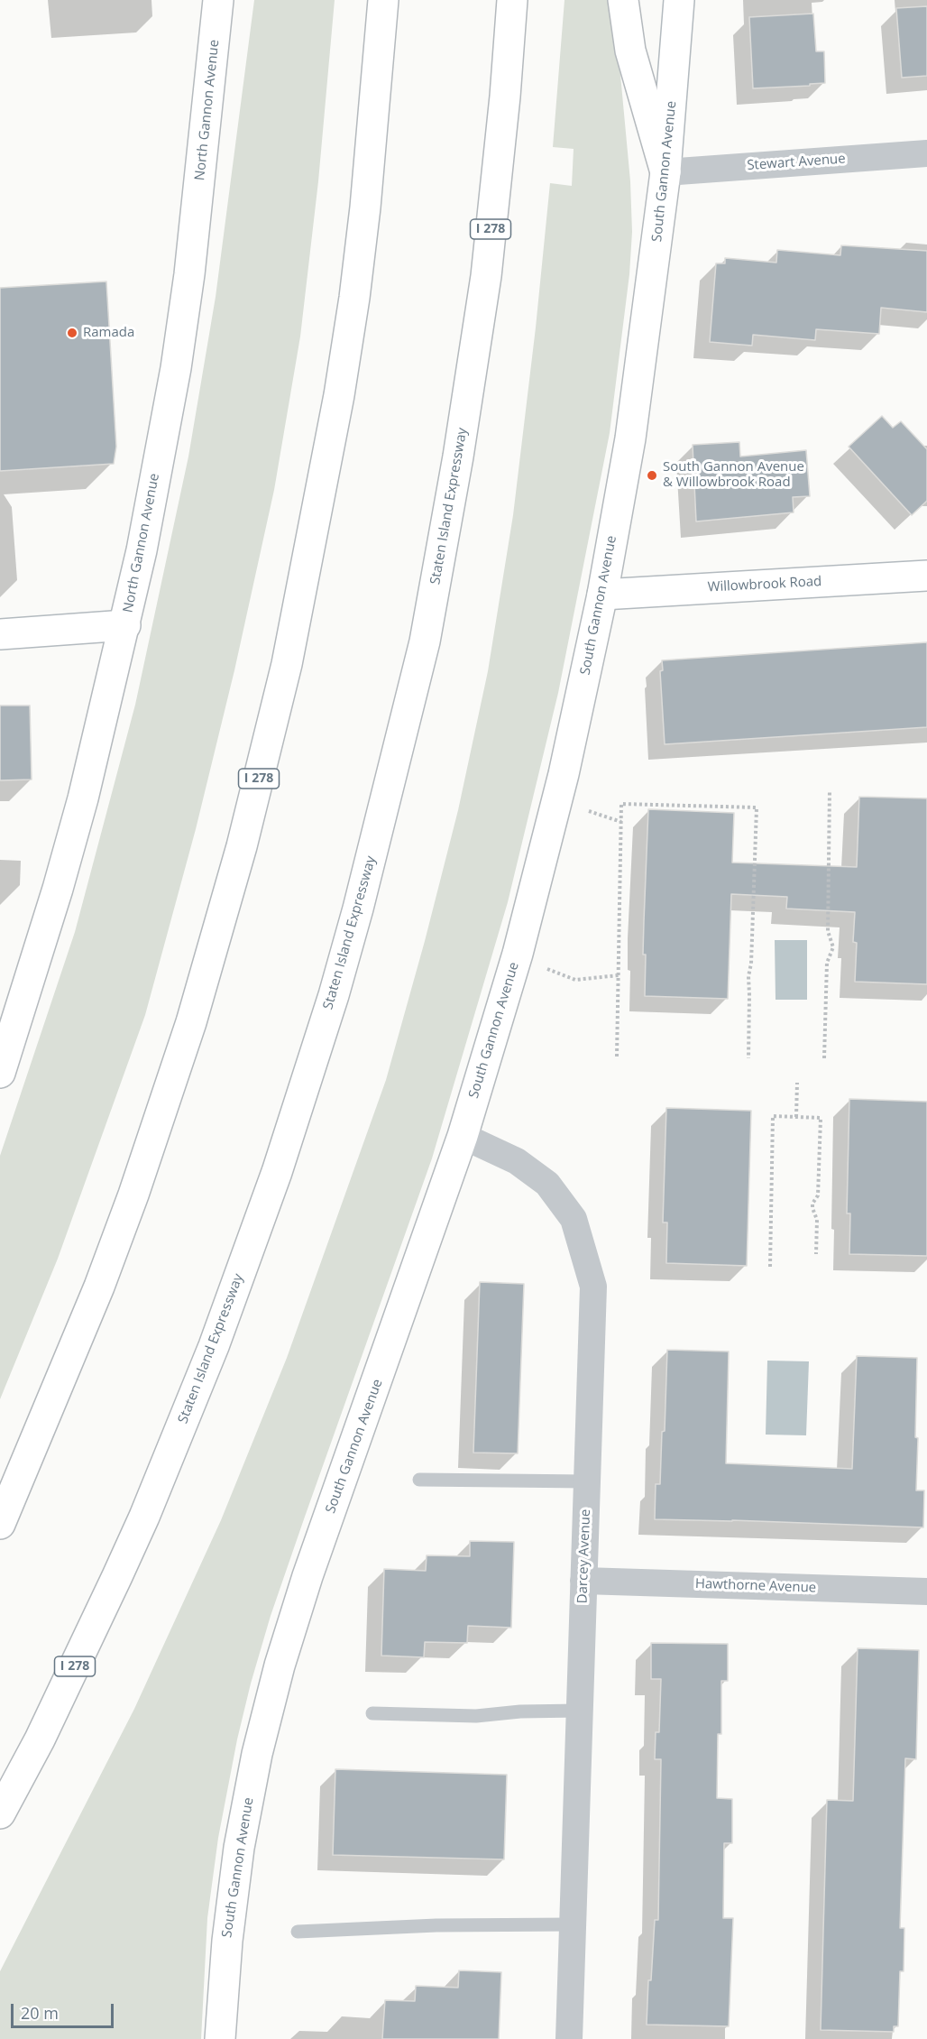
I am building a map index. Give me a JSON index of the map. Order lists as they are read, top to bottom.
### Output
{
  "streets": {
    "main road": [
      "North Gannon Avenue",
      "South Gannon Avenue",
      "I 278",
      "Staten Island Expressway",
      "Willowbrook Road"
    ],
    "street": ["Stewart Avenue", "Darcey Avenue", "Hawthorne Avenue"]
  },
  "crossings": [
    ["Stewart Avenue", "South Gannon Avenue"],
    ["South Gannon Avenue", "Willowbrook Road"],
    ["South Gannon Avenue", "Darcey Avenue"],
    ["Darcey Avenue", "Hawthorne Avenue"]
  ],
  "places": ["Ramada", "South Gannon Avenue & Willowbrook Road"],
  "scale_bar": "20 m"
}
